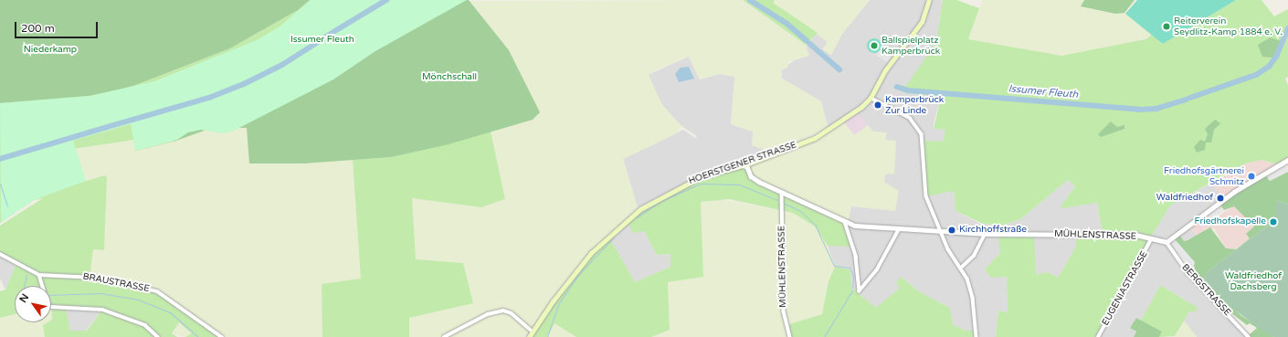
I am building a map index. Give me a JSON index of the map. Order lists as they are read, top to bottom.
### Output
{
  "streets": {
    "main road": ["HOERSTGENER STRASSE"],
    "street": [
      "MÜHLENSTRASSE",
      "BRAUSTRASSE",
      "EUGENIASTRASSE",
      "BERGSTRASSE"
    ]
  },
  "crossings": [
    ["HOERSTGENER STRASSE", "MÜHLENSTRASSE"],
    ["MÜHLENSTRASSE", "EUGENIASTRASSE"],
    ["MÜHLENSTRASSE", "BERGSTRASSE"]
  ],
  "water": ["Issumer Fleuth"],
  "parks": [
    "Issumer Fleuth",
    "Niederkamp",
    "Mönchschall",
    "Waldfriedhof Dachsberg"
  ],
  "places": [
    "Reiterverein Seydlitz-Kamp 1884 e. V.",
    "Ballspielplatz Kamperbrück",
    "Kamperbrück Zur Linde",
    "Friedhofsgärtnerei Schmitz",
    "Waldfriedhof",
    "Friedhofskapelle",
    "Kirchhoffstraße"
  ],
  "scale_bar": "200 m",
  "north": "top left"
}
